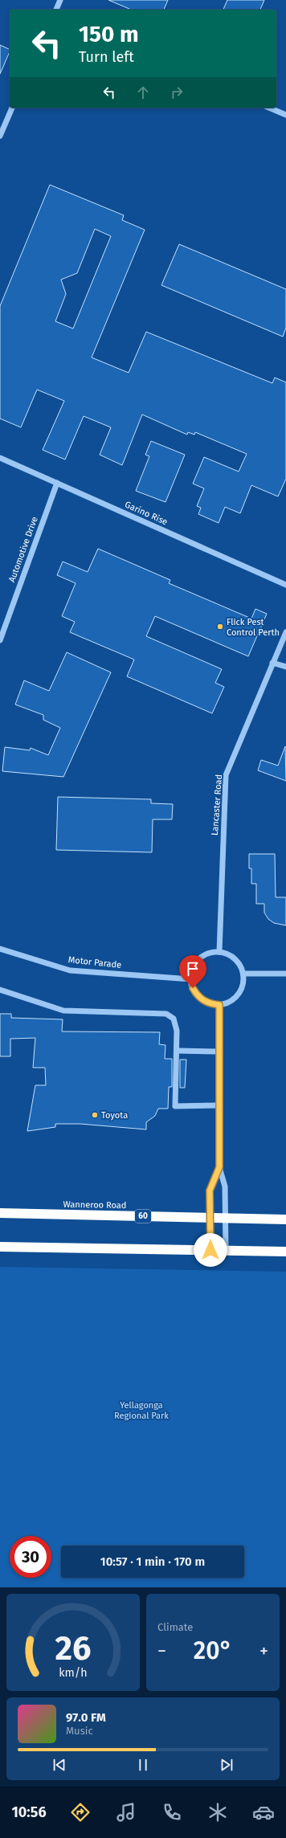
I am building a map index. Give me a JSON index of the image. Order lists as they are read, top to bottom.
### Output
{
  "streets": {
    "highway": ["Wanneroo Road", "60"],
    "street": [
      "Garino Rise",
      "Automotive Drive",
      "Lancaster Road",
      "Motor Parade"
    ]
  },
  "crossings": [
    ["Garino Rise", "Automotive Drive"],
    ["Lancaster Road", "Motor Parade"]
  ],
  "parks": ["Yellagonga Regional Park"],
  "places": ["Flick Pest Control Perth", "Toyota"],
  "page": {
    "turn": ["150 m", "Turn left"],
    "limit": "30",
    "trip": "10:57 · 1 min · 170 m",
    "tile": "Climate",
    "heat": ["−", "20°", "+"],
    "song": ["97.0 FM", "Music"],
    "tabs": "10:56",
    "gauge": ["26", "km/h"]
  }
}
